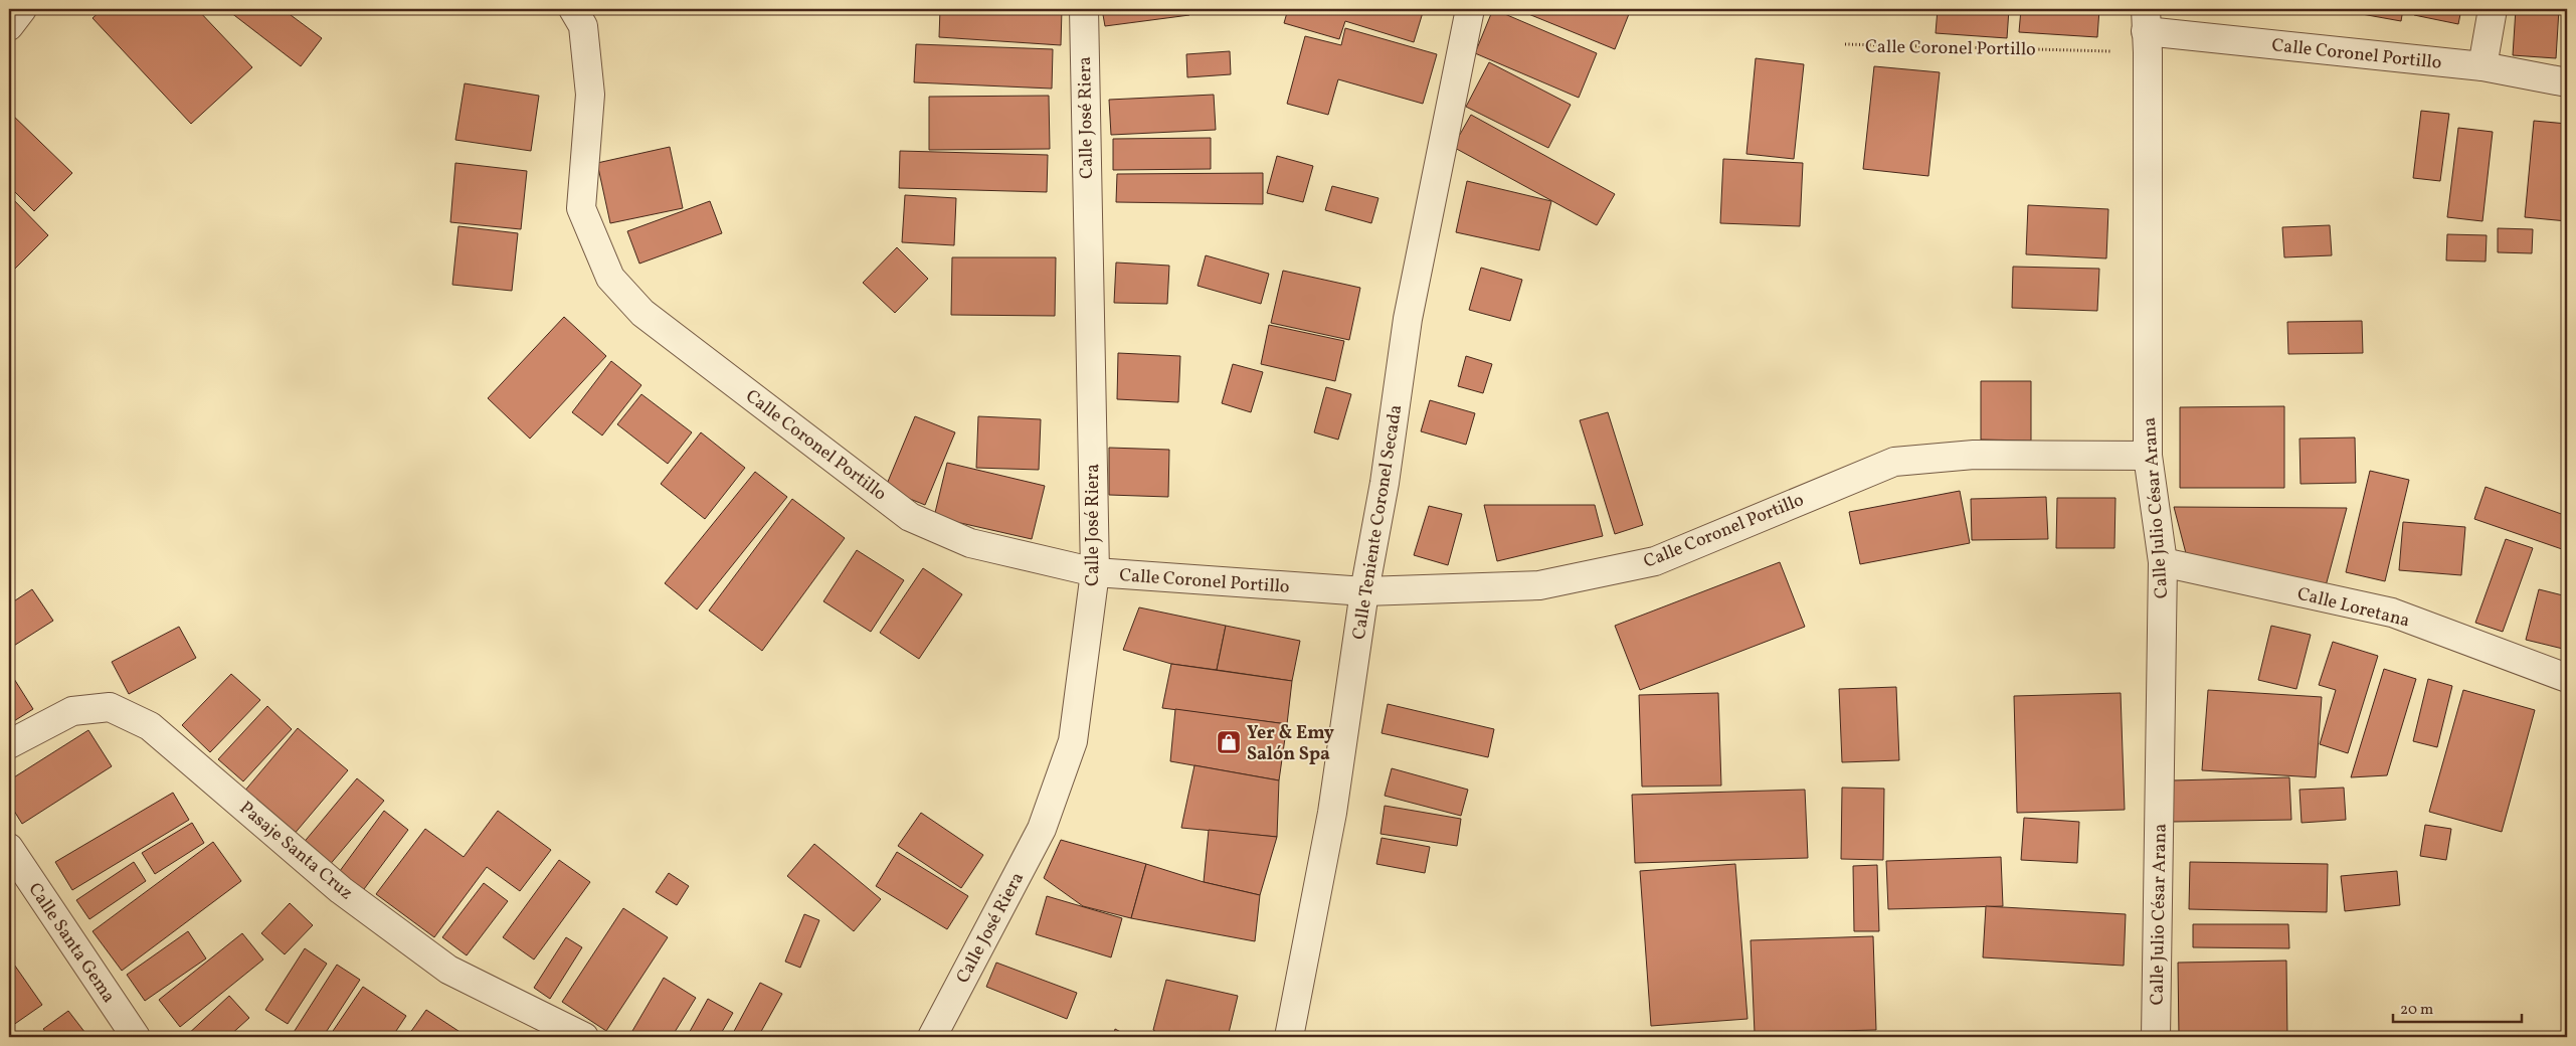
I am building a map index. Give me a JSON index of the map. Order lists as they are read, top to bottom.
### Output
{
  "streets": {
    "street": [
      "Calle Coronel Portillo",
      "Calle José Riera",
      "Calle Julio César Arana",
      "Calle Teniente Coronel Secada",
      "Calle Loretana",
      "Pasaje Santa Cruz",
      "Calle Santa Gema"
    ]
  },
  "crossings": [
    ["Calle Coronel Portillo", "Calle José Riera"],
    ["Calle Coronel Portillo", "Calle Julio César Arana"],
    ["Calle Coronel Portillo", "Calle Teniente Coronel Secada"],
    ["Calle Julio César Arana", "Calle Loretana"]
  ],
  "places": {
    "shop": ["Yer & Emy Salón Spa"]
  },
  "scale_bar": "20 m"
}
